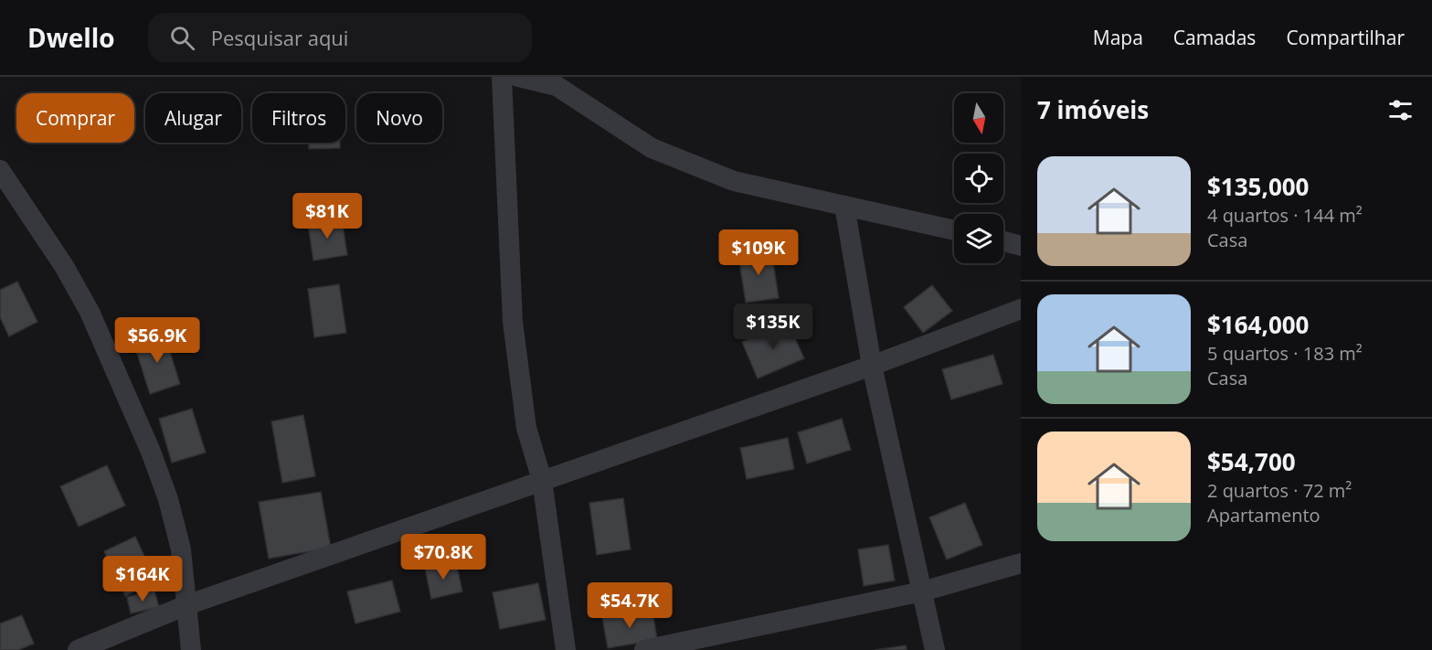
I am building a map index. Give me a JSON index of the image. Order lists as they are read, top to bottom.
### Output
{
  "north": "bottom",
  "page": {
    "header": "Dwello",
    "search": "Pesquisar aqui",
    "nav": ["Mapa", "Camadas", "Compartilhar"],
    "heading": "7 imóveis",
    "chip": [
      "Comprar",
      "Alugar",
      "Filtros",
      "Novo"
    ],
    "list": [
      {
        "name": "$135,000",
        "note": "4 quartos · 144 m² · Casa"
      },
      {
        "name": "$164,000",
        "note": "5 quartos · 183 m² · Casa"
      },
      {
        "name": "$54,700",
        "note": "2 quartos · 72 m² · Apartamento"
      }
    ],
    "price": [
      "$81K",
      "$109K",
      "$135K",
      "$56.9K",
      "$70.8K",
      "$164K",
      "$54.7K"
    ]
  }
}
